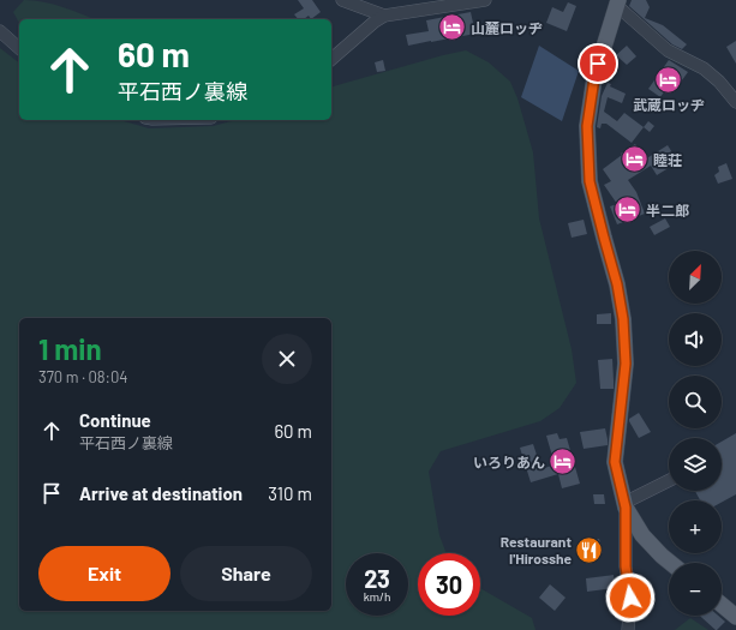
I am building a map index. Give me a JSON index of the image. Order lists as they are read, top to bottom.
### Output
{
  "places": {
    "hotel": [
      "山麓ロッヂ",
      "武蔵ロッヂ",
      "睦荘",
      "半二郎",
      "いろりあん"
    ],
    "restaurant": ["Restaurant I'Hirosshe"]
  },
  "north": "top right",
  "page": {
    "turn": ["60 m", "平石西ノ裏線"],
    "map_buttons": ["+", "−"],
    "heading": ["1 min", "370 m · 08:04"],
    "list": [
      {
        "name": "Continue",
        "note": "平石西ノ裏線",
        "value": "60 m"
      },
      {
        "name": "Arrive at destination",
        "value": "310 m"
      }
    ],
    "buttons": ["Exit", "Share"],
    "speed": "23 km/h",
    "limit": "30"
  }
}
